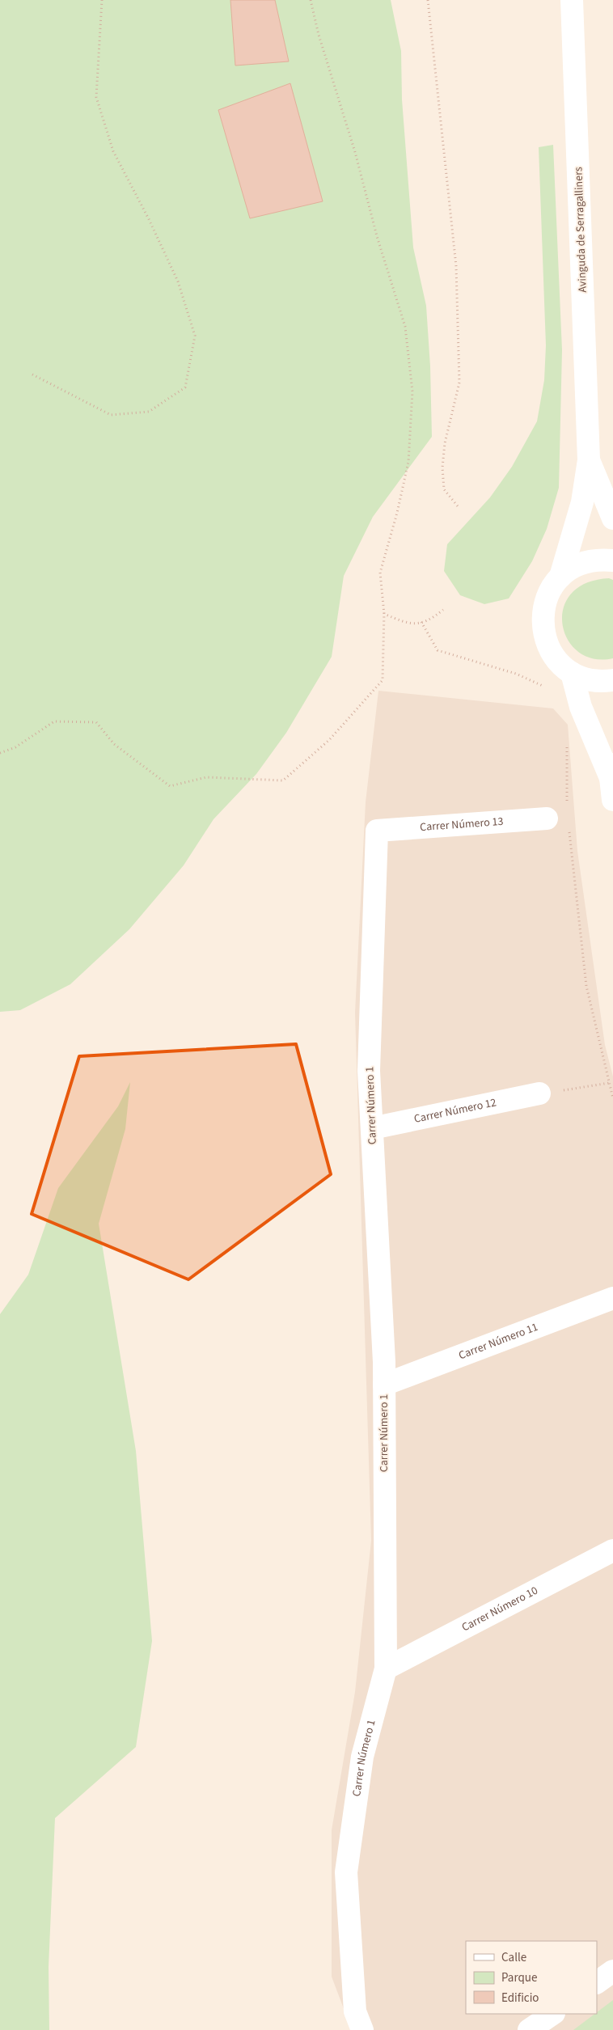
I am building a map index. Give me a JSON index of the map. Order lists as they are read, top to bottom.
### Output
{
  "streets": {
    "street": [
      "Avinguda de Serragalliners",
      "Carrer Número 13",
      "Carrer Número 1",
      "Carrer Número 12",
      "Carrer Número 11",
      "Carrer Número 10"
    ]
  },
  "crossings": [
    ["Carrer Número 13", "Carrer Número 1"],
    ["Carrer Número 1", "Carrer Número 12"],
    ["Carrer Número 1", "Carrer Número 11"],
    ["Carrer Número 1", "Carrer Número 10"]
  ],
  "legend": ["Calle", "Parque", "Edificio"]
}
